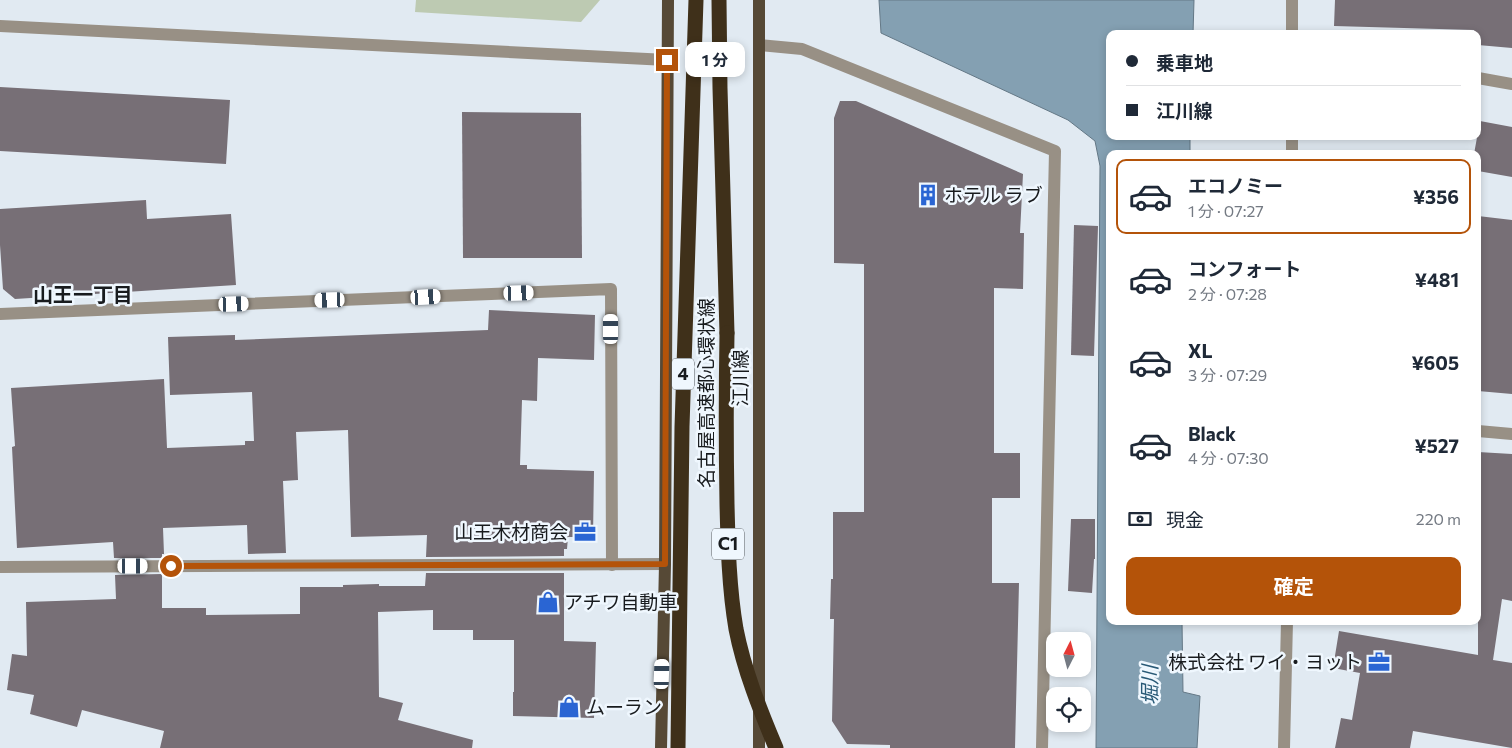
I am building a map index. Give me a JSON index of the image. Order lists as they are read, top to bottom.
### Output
{
  "streets": {
    "highway": ["4", "名古屋高速都心環状線", "C1"],
    "main road": ["江川線"]
  },
  "districts": ["山王一丁目"],
  "water": ["堀川"],
  "places": {
    "building": ["ホテル ラブ"],
    "office": ["山王木材商会", "株式会社 ワイ・ヨット"],
    "shop": ["アチワ自動車", "ムーラン"]
  },
  "north": "top",
  "page": {
    "banner": ["乗車地", "江川線"],
    "bubble": "1 分",
    "list": [
      {
        "name": "エコノミー",
        "note": "1 分 · 07:27",
        "value": "¥356"
      },
      {
        "name": "コンフォート",
        "note": "2 分 · 07:28",
        "value": "¥481"
      },
      {
        "name": "XL",
        "note": "3 分 · 07:29",
        "value": "¥605"
      },
      {
        "name": "Black",
        "note": "4 分 · 07:30",
        "value": "¥527"
      }
    ],
    "pay": ["現金", "220 m"],
    "buttons": "確定"
  }
}
